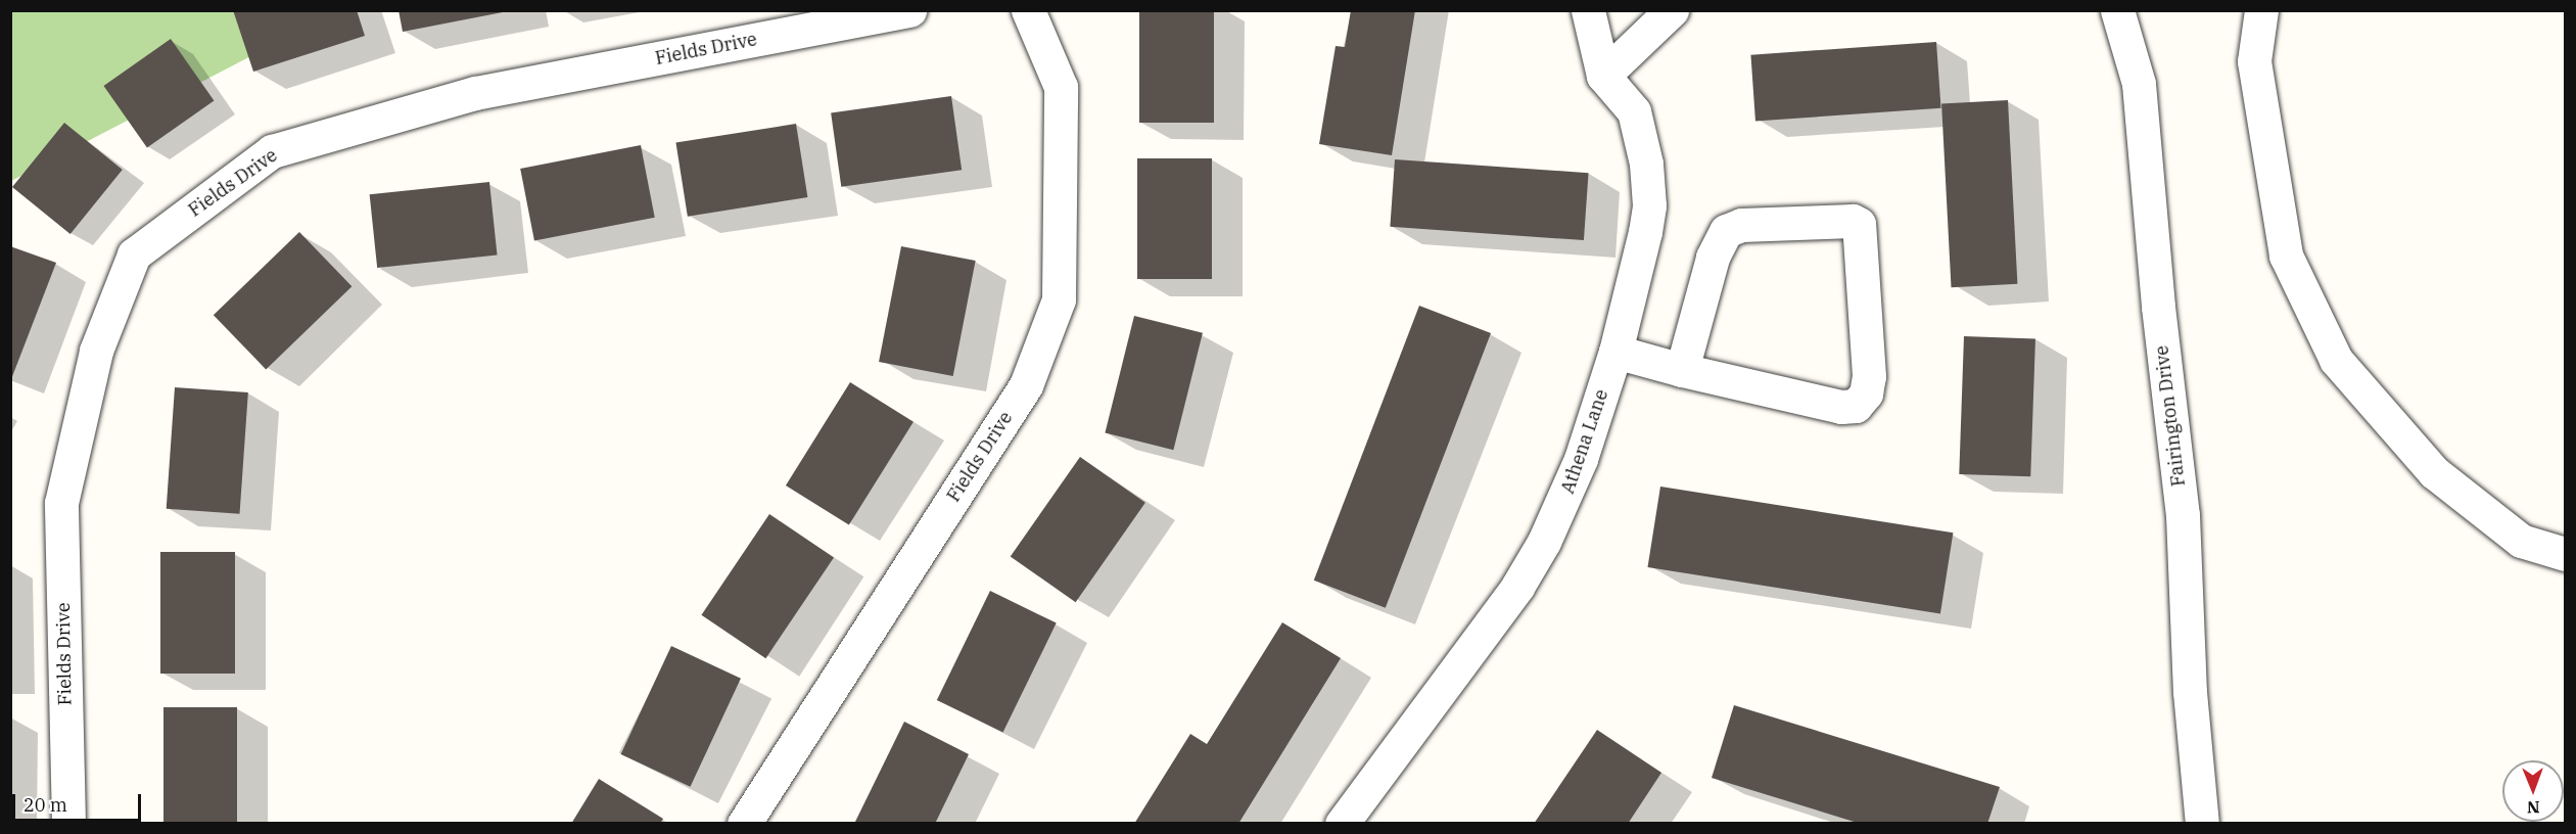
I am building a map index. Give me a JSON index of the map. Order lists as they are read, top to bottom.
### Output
{
  "streets": {
    "street": ["Fields Drive", "Fairington Drive", "Athena Lane"]
  },
  "scale_bar": "20 m",
  "north": "bottom"
}
